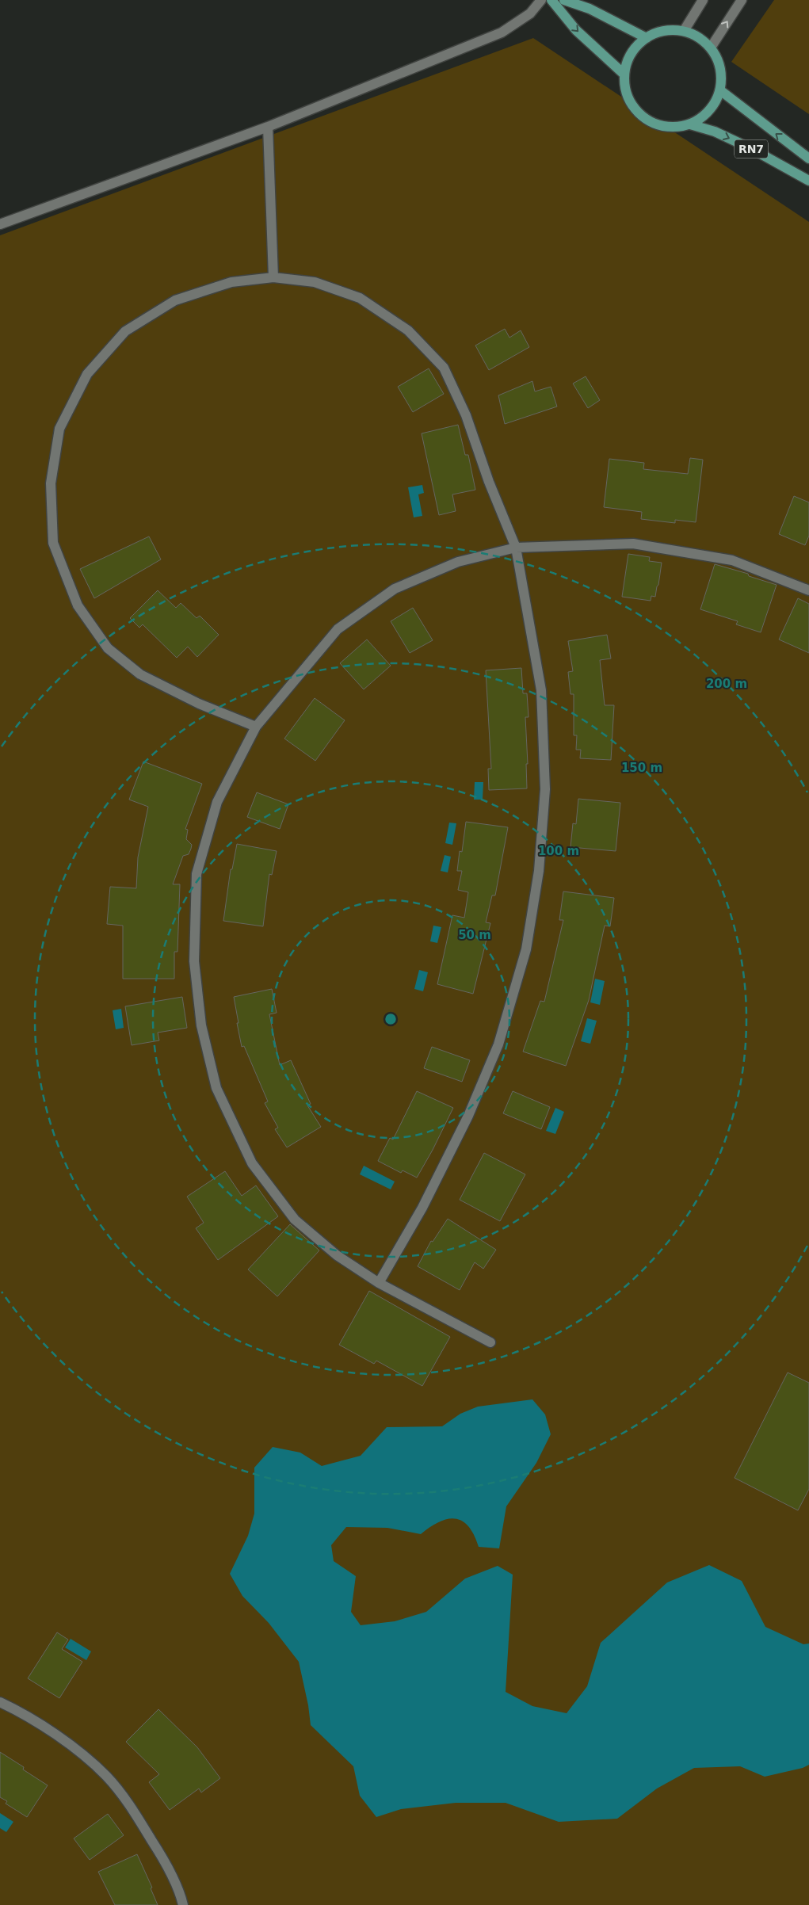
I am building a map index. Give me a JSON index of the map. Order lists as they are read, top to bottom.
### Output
{
  "streets": {
    "main road": ["RN7"]
  },
  "rings": [
    "200 m",
    "150 m",
    "100 m",
    "50 m"
  ]
}
